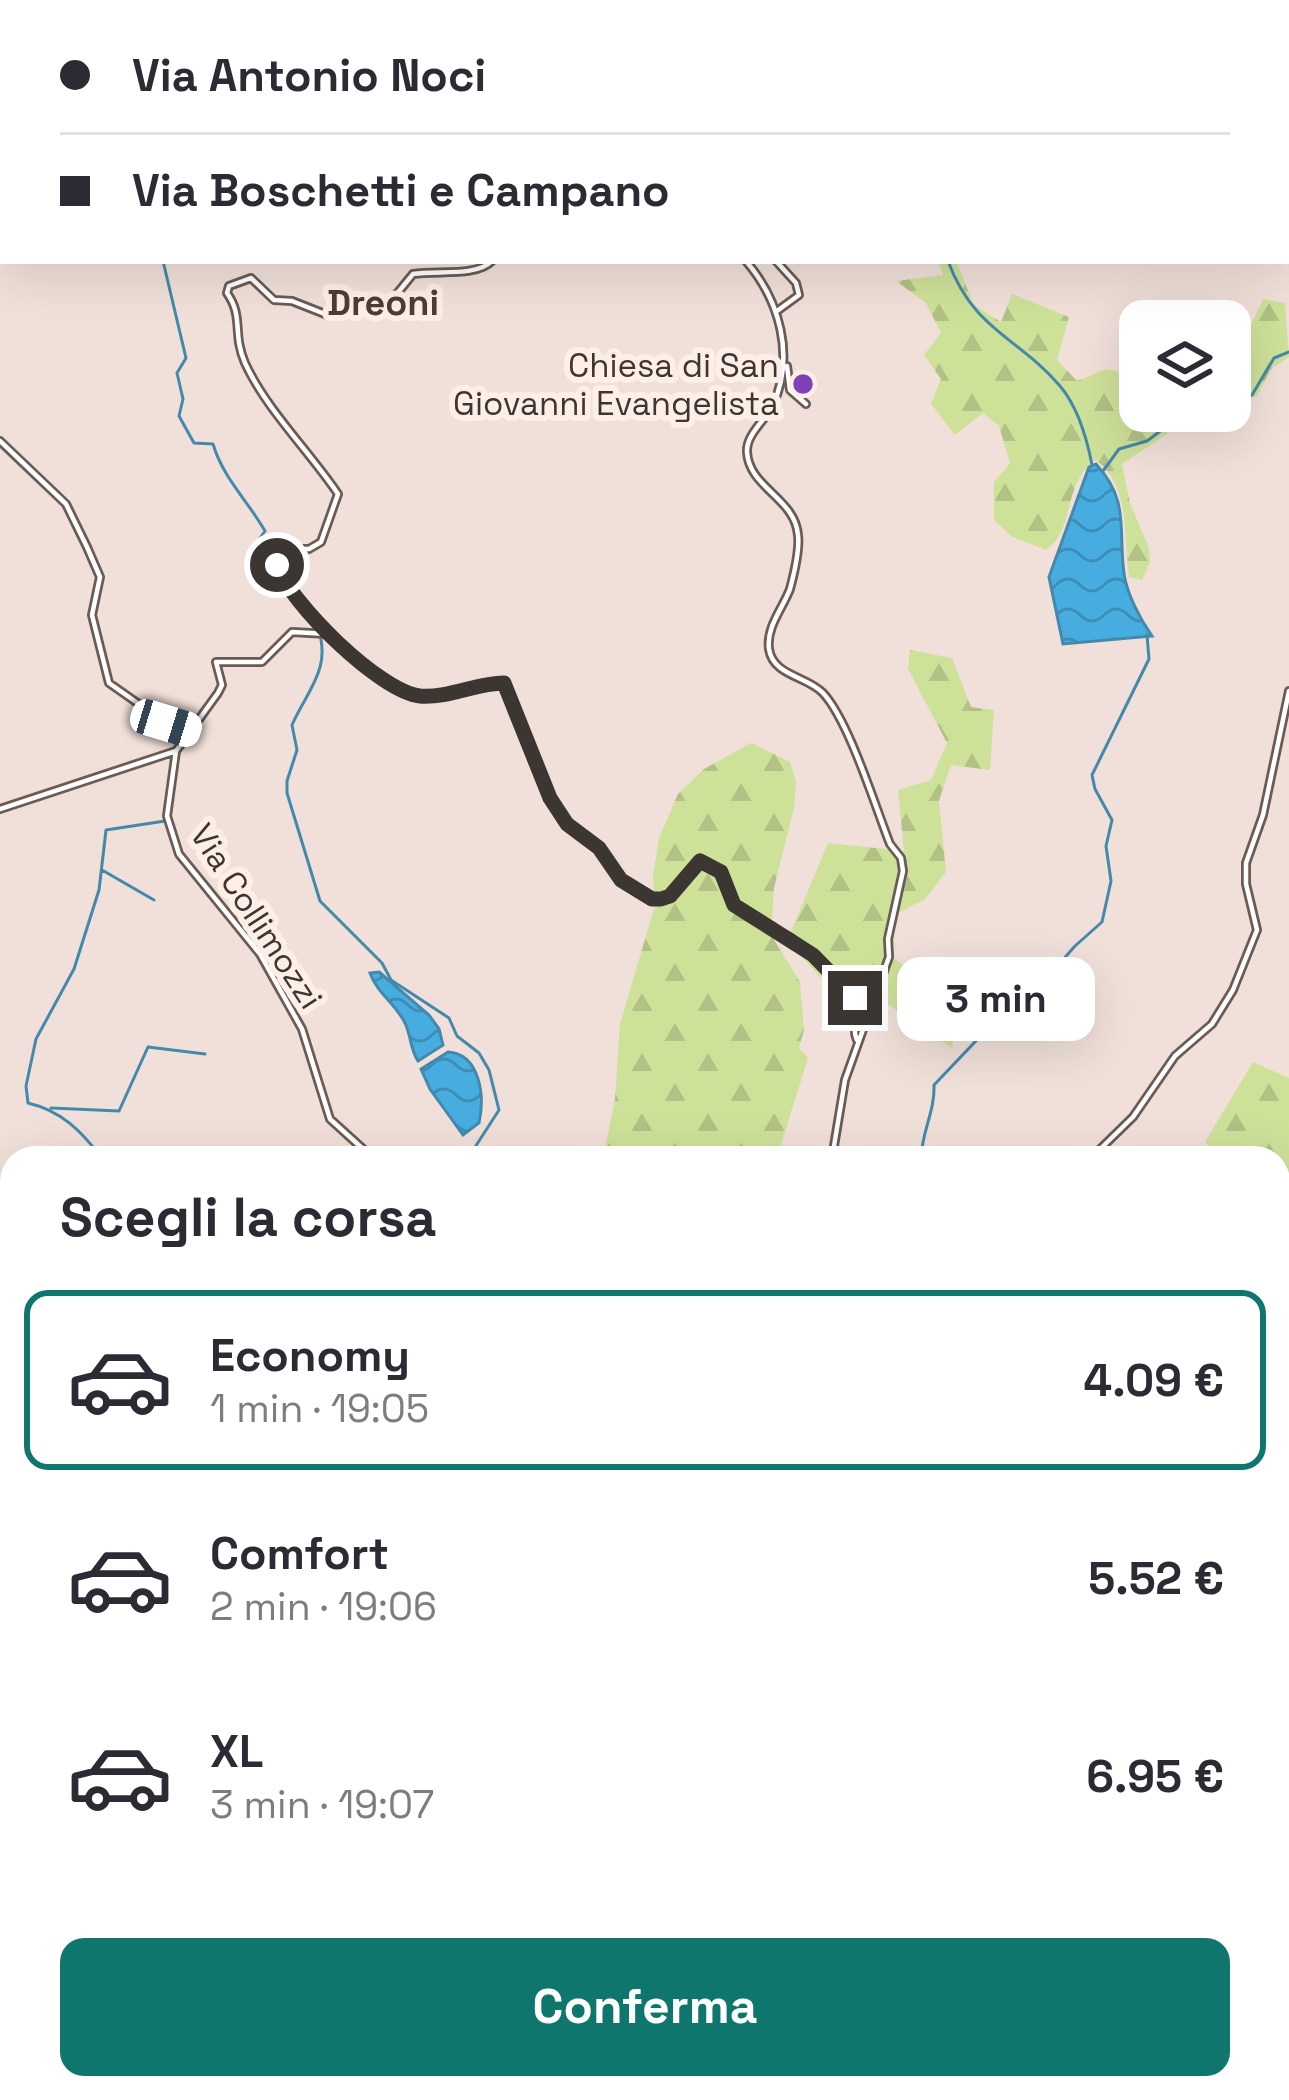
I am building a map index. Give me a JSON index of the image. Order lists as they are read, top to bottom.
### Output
{
  "streets": {
    "street": ["Via Collimozzi"]
  },
  "districts": ["Dreoni"],
  "places": ["Chiesa di San Giovanni Evangelista"],
  "page": {
    "banner": ["Via Antonio Noci", "Via Boschetti e Campano"],
    "bubble": "3 min",
    "heading": "Scegli la corsa",
    "list": [
      {
        "name": "Economy",
        "note": "1 min · 19:05",
        "value": "4.09 €"
      },
      {
        "name": "Comfort",
        "note": "2 min · 19:06",
        "value": "5.52 €"
      },
      {
        "name": "XL",
        "note": "3 min · 19:07",
        "value": "6.95 €"
      }
    ],
    "buttons": "Conferma"
  }
}
